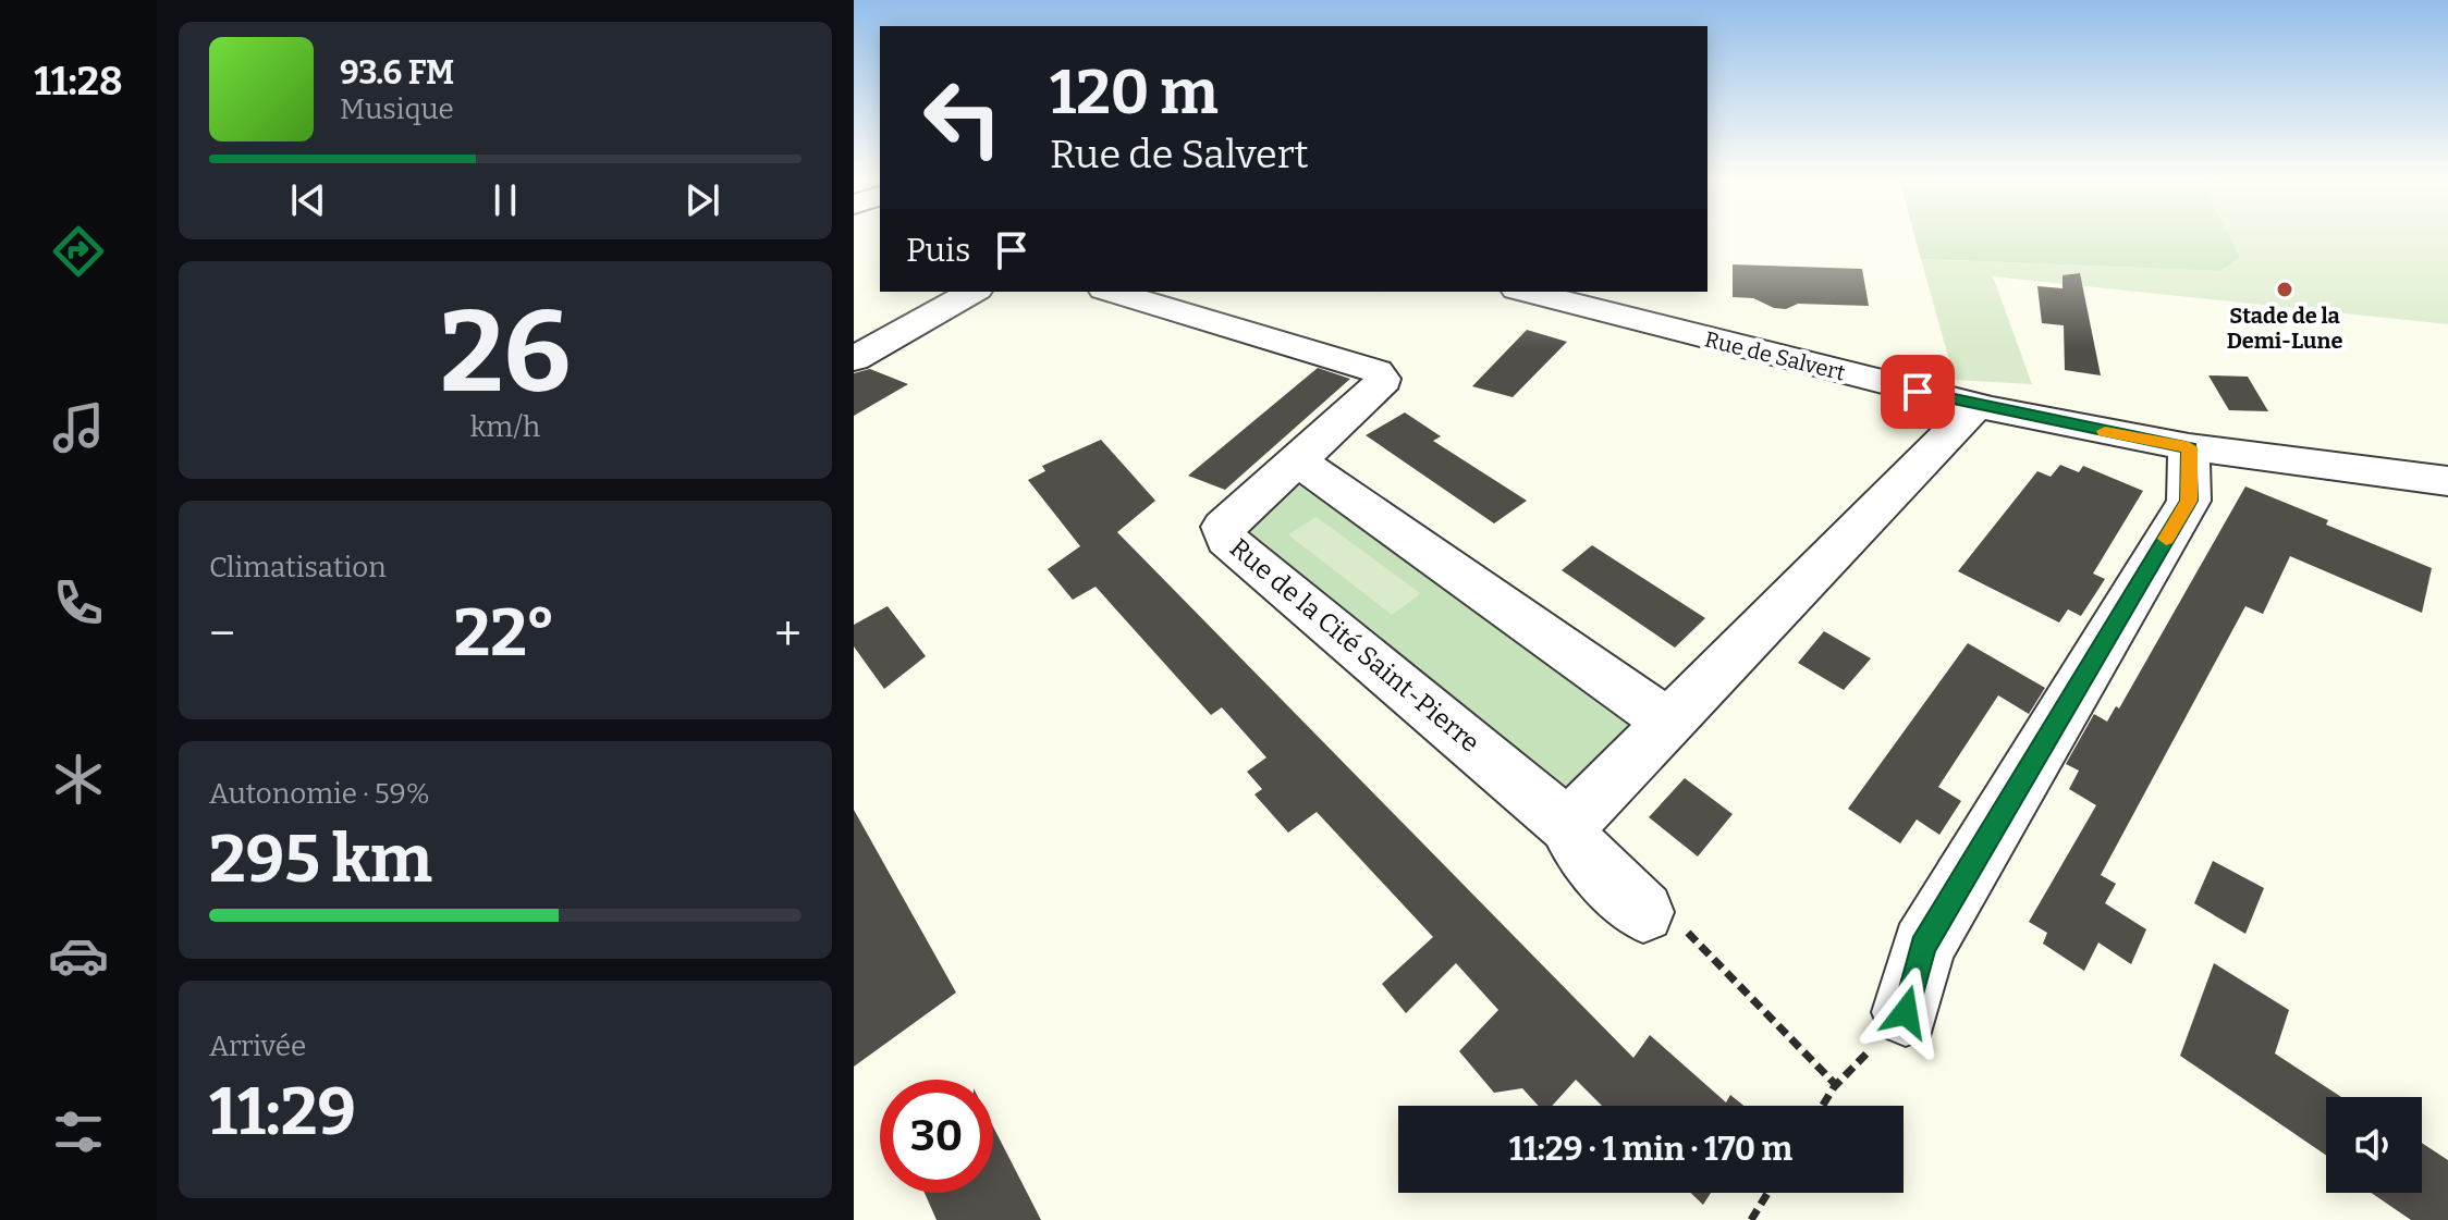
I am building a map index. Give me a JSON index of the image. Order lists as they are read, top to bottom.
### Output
{
  "streets": {
    "street": ["Rue de Salvert", "Rue de la Cité Saint-Pierre"]
  },
  "places": ["Stade de la Demi-Lune"],
  "page": {
    "tabs": "11:28",
    "turn": ["120 m", "Rue de Salvert"],
    "song": ["93.6 FM", "Musique"],
    "then": "Puis",
    "tile": [
      ["26", "km/h"],
      "Climatisation",
      ["Autonomie · 59%", "295 km"],
      ["Arrivée", "11:29"]
    ],
    "heat": ["−", "22°", "+"],
    "limit": "30",
    "trip": "11:29 · 1 min · 170 m"
  }
}
